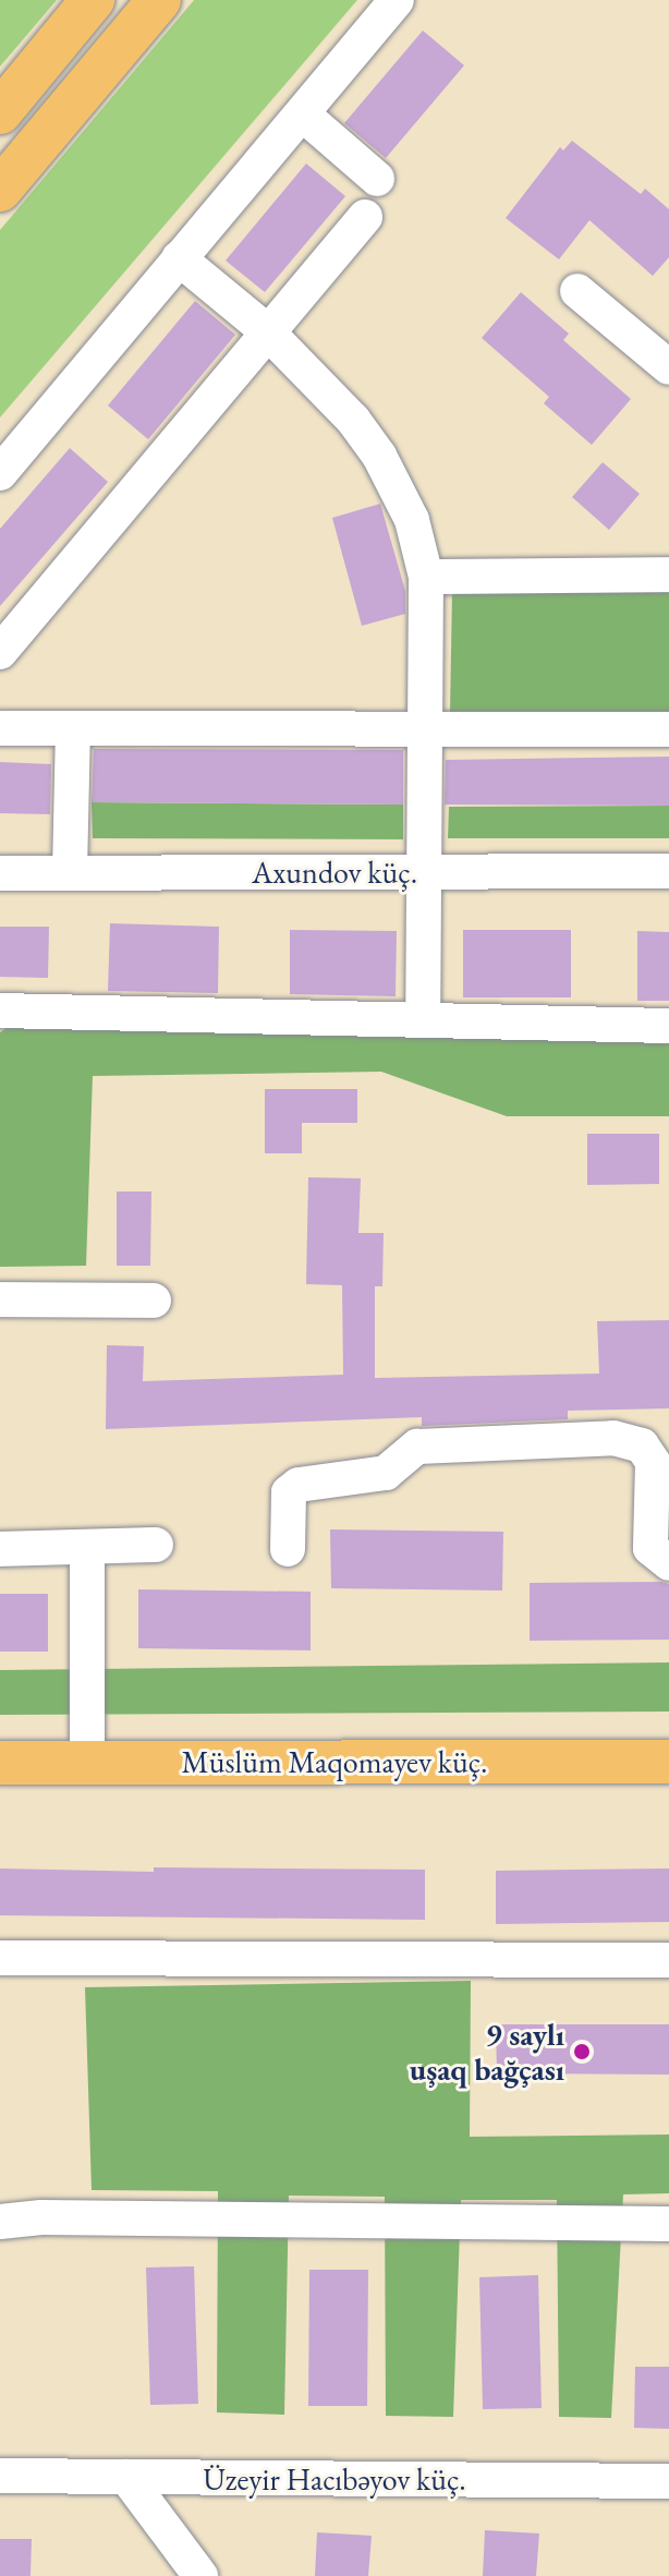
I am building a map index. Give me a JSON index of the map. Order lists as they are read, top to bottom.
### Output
{
  "streets": {
    "main road": ["Müslüm Maqomayev küç."],
    "street": ["Axundov küç.", "Üzeyir Hacıbəyov küç."]
  },
  "places": ["9 saylı uşaq bağçası"]
}
